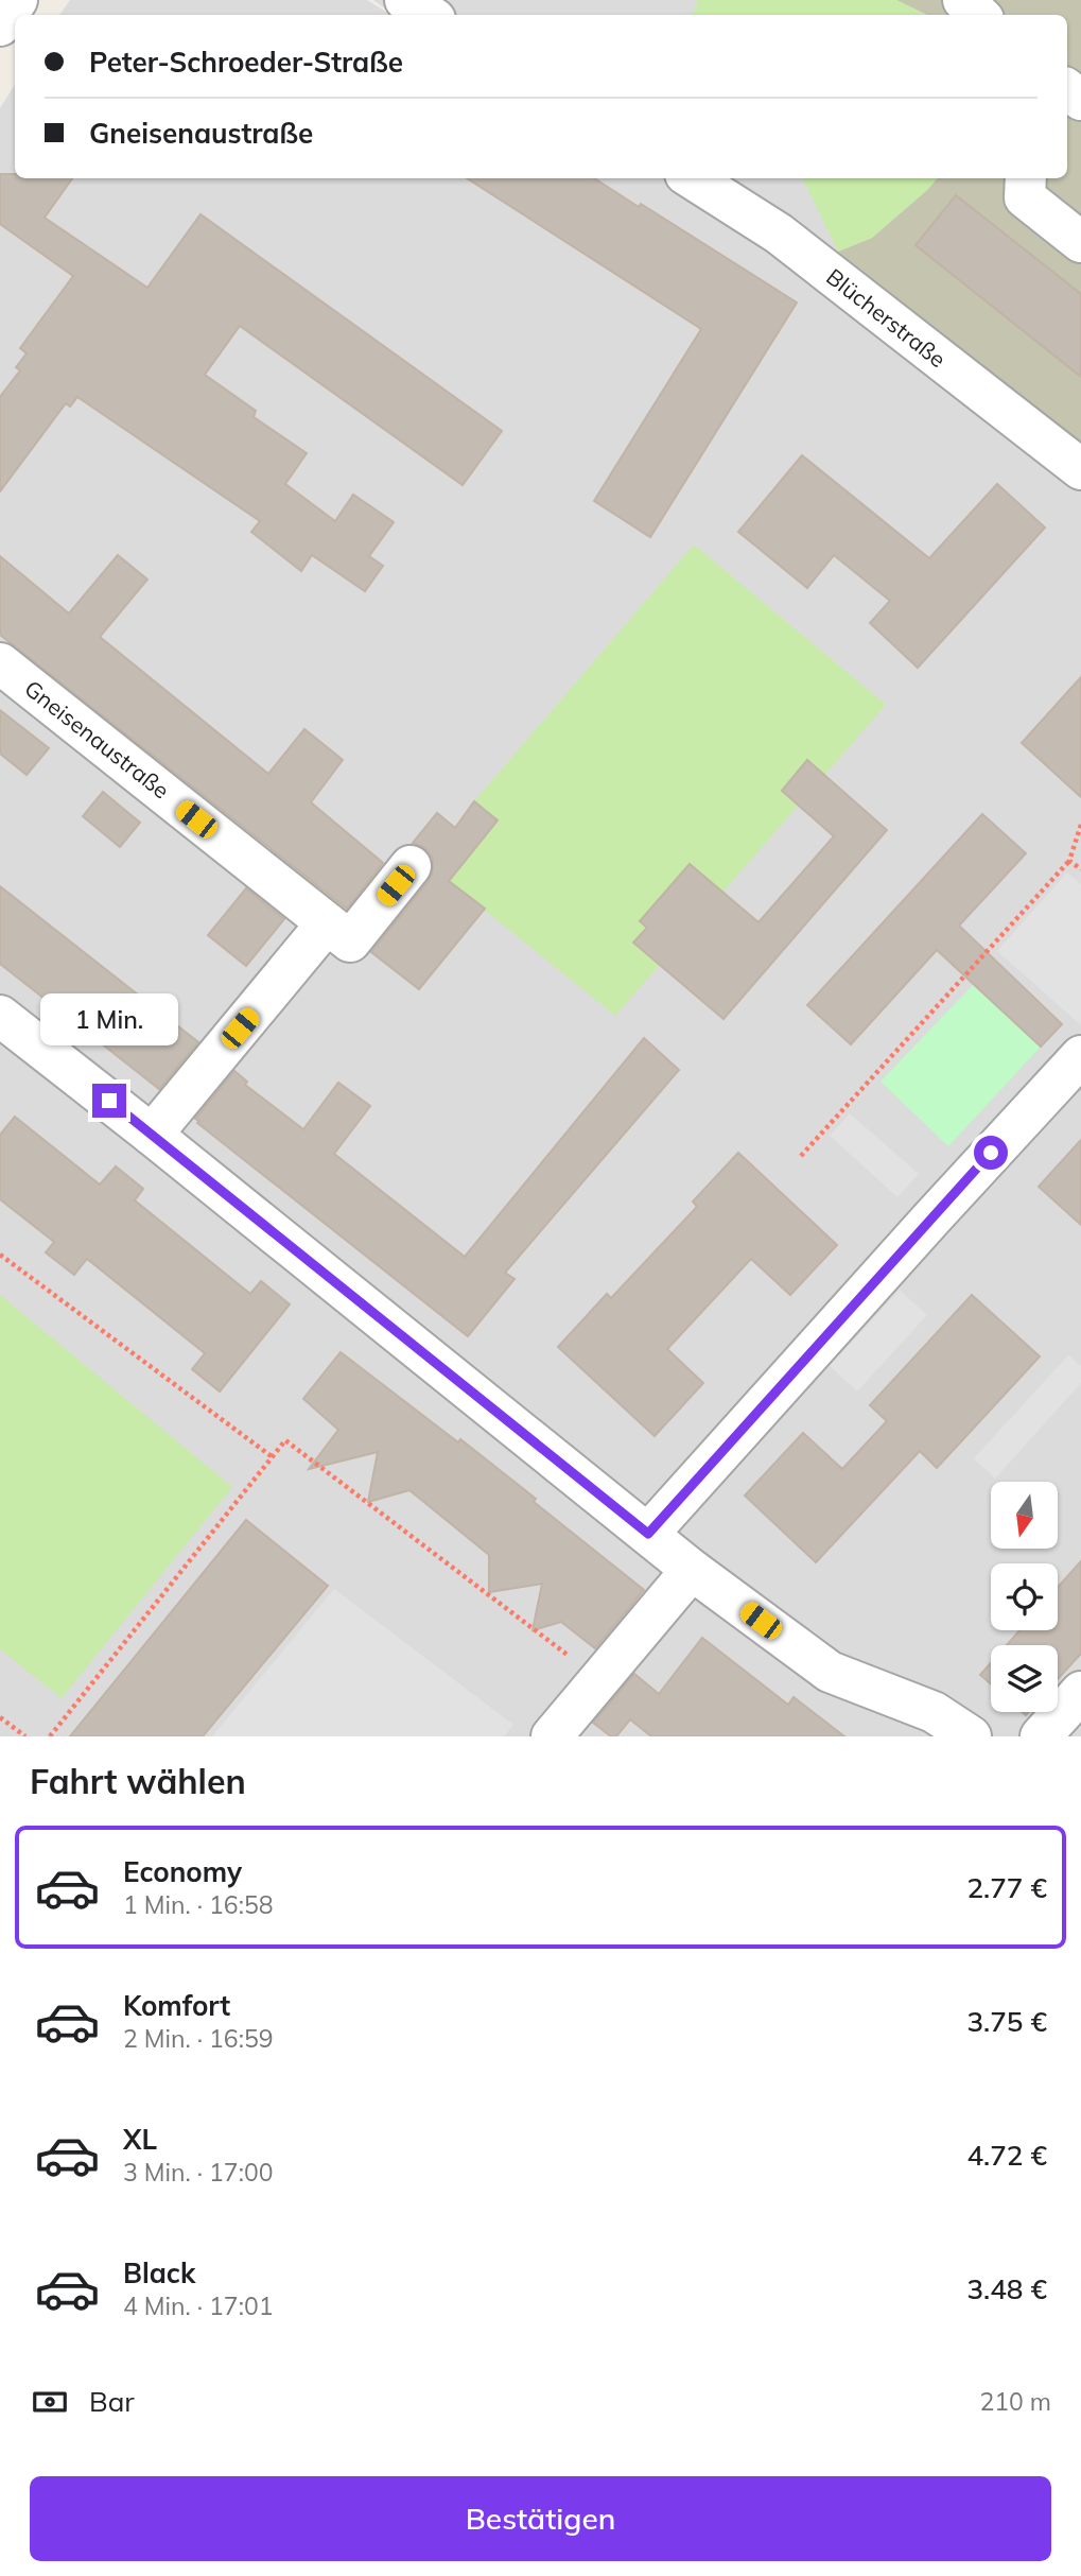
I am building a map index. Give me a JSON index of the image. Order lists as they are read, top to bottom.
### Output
{
  "streets": {
    "street": ["Blücherstraße", "Gneisenaustraße"]
  },
  "north": "bottom",
  "page": {
    "banner": ["Peter-Schroeder-Straße", "Gneisenaustraße"],
    "bubble": "1 Min.",
    "heading": "Fahrt wählen",
    "list": [
      {
        "name": "Economy",
        "note": "1 Min. · 16:58",
        "value": "2.77 €"
      },
      {
        "name": "Komfort",
        "note": "2 Min. · 16:59",
        "value": "3.75 €"
      },
      {
        "name": "XL",
        "note": "3 Min. · 17:00",
        "value": "4.72 €"
      },
      {
        "name": "Black",
        "note": "4 Min. · 17:01",
        "value": "3.48 €"
      }
    ],
    "pay": ["Bar", "210 m"],
    "buttons": "Bestätigen"
  }
}
